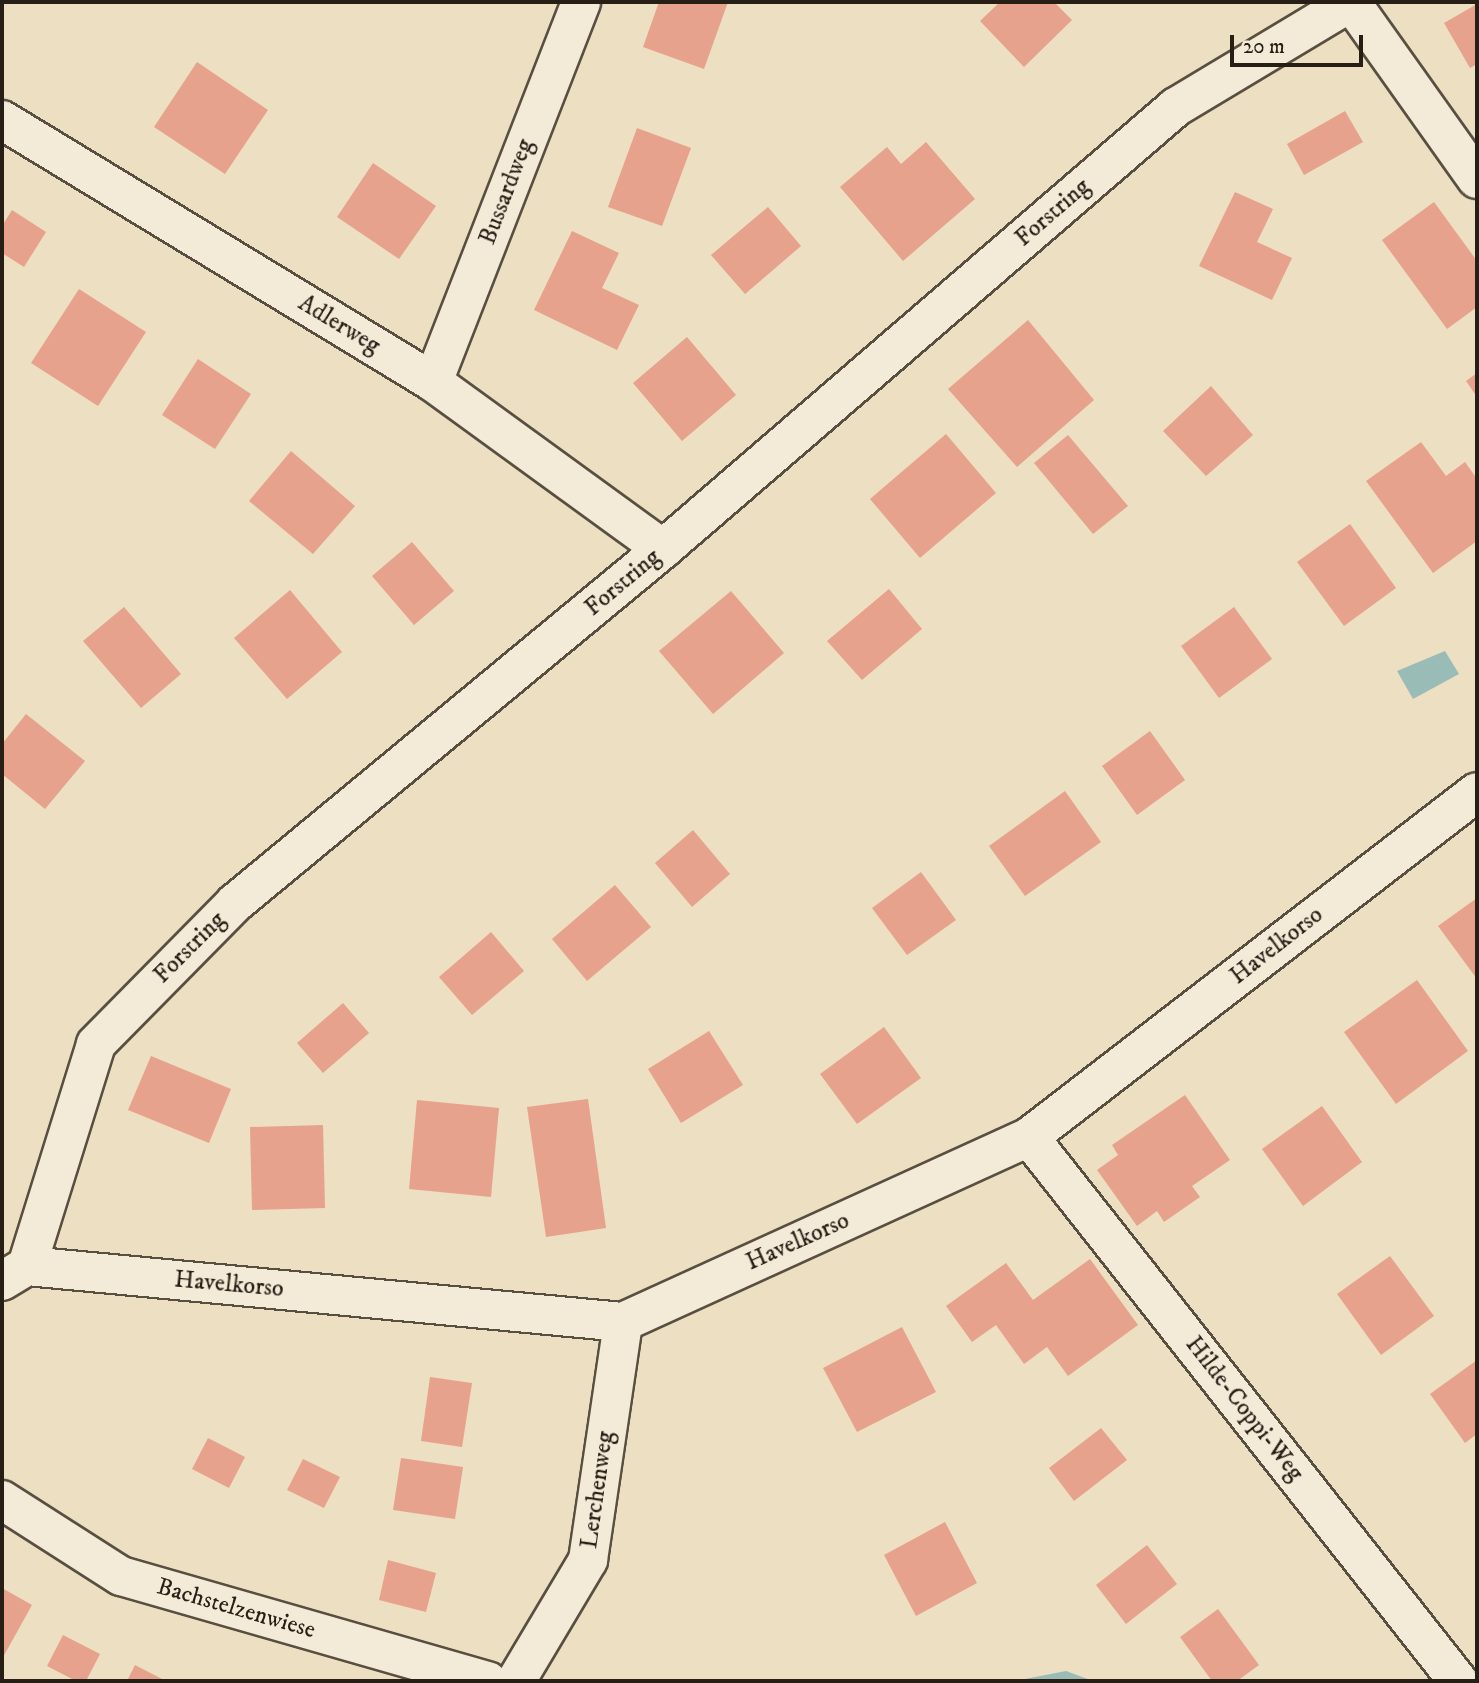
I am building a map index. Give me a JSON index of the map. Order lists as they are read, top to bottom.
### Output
{
  "streets": {
    "street": [
      "Bussardweg",
      "Forstring",
      "Adlerweg",
      "Havelkorso",
      "Hilde-Coppi-Weg",
      "Lerchenweg",
      "Bachstelzenwiese"
    ]
  },
  "crossings": [
    ["Bussardweg", "Adlerweg"],
    ["Forstring", "Adlerweg"],
    ["Forstring", "Havelkorso"],
    ["Havelkorso", "Hilde-Coppi-Weg"],
    ["Havelkorso", "Lerchenweg"]
  ],
  "scale_bar": "20 m"
}
